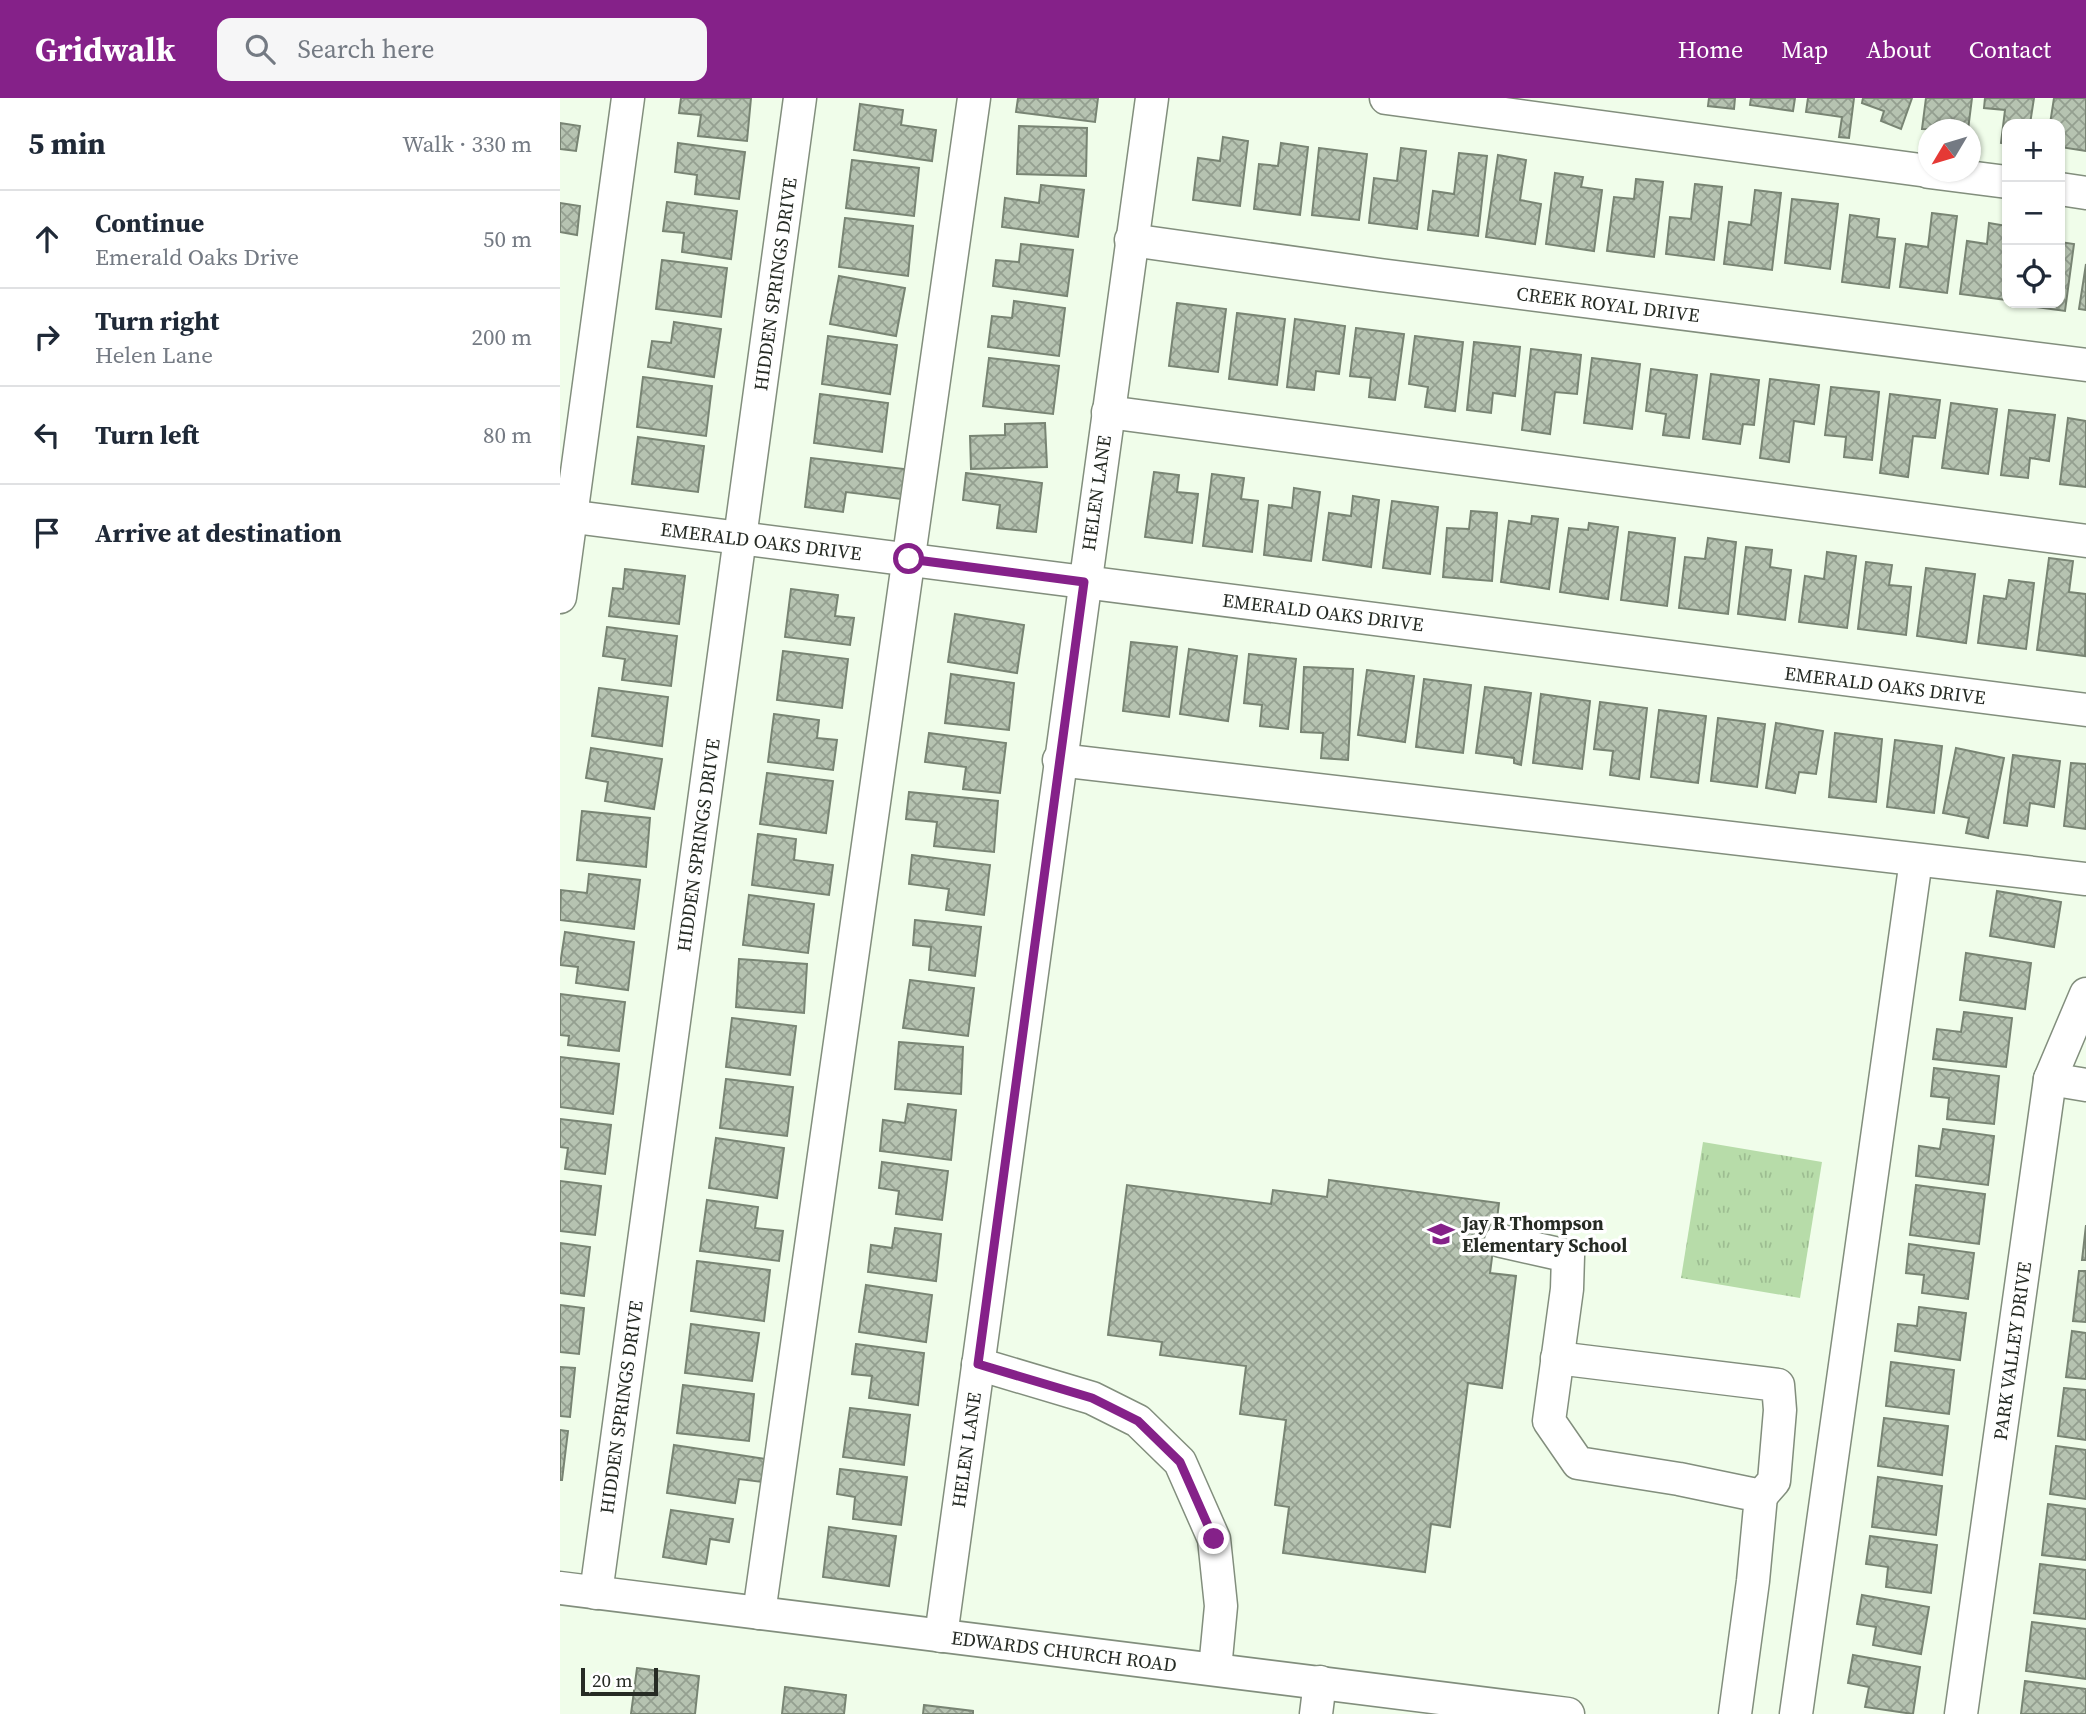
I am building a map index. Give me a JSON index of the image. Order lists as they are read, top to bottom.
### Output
{
  "streets": {
    "street": [
      "HIDDEN SPRINGS DRIVE",
      "CREEK ROYAL DRIVE",
      "HELEN LANE",
      "EMERALD OAKS DRIVE",
      "PARK VALLEY DRIVE",
      "EDWARDS CHURCH ROAD"
    ]
  },
  "crossings": [
    ["HIDDEN SPRINGS DRIVE", "EMERALD OAKS DRIVE"],
    ["HIDDEN SPRINGS DRIVE", "EDWARDS CHURCH ROAD"],
    ["CREEK ROYAL DRIVE", "HELEN LANE"],
    ["HELEN LANE", "EMERALD OAKS DRIVE"],
    ["HELEN LANE", "EDWARDS CHURCH ROAD"]
  ],
  "places": {
    "school or university": ["Jay R Thompson Elementary School"]
  },
  "scale_bar": "20 m",
  "north": "bottom left",
  "page": {
    "header": "Gridwalk",
    "search": "Search here",
    "nav": [
      "Home",
      "Map",
      "About",
      "Contact"
    ],
    "heading": ["5 min", "Walk · 330 m"],
    "map_buttons": ["+", "−"],
    "list": [
      ["Continue", "Emerald Oaks Drive", "50 m"],
      ["Turn right", "Helen Lane", "200 m"],
      ["Turn left", "80 m"],
      "Arrive at destination"
    ],
    "scale": "20 m"
  }
}
